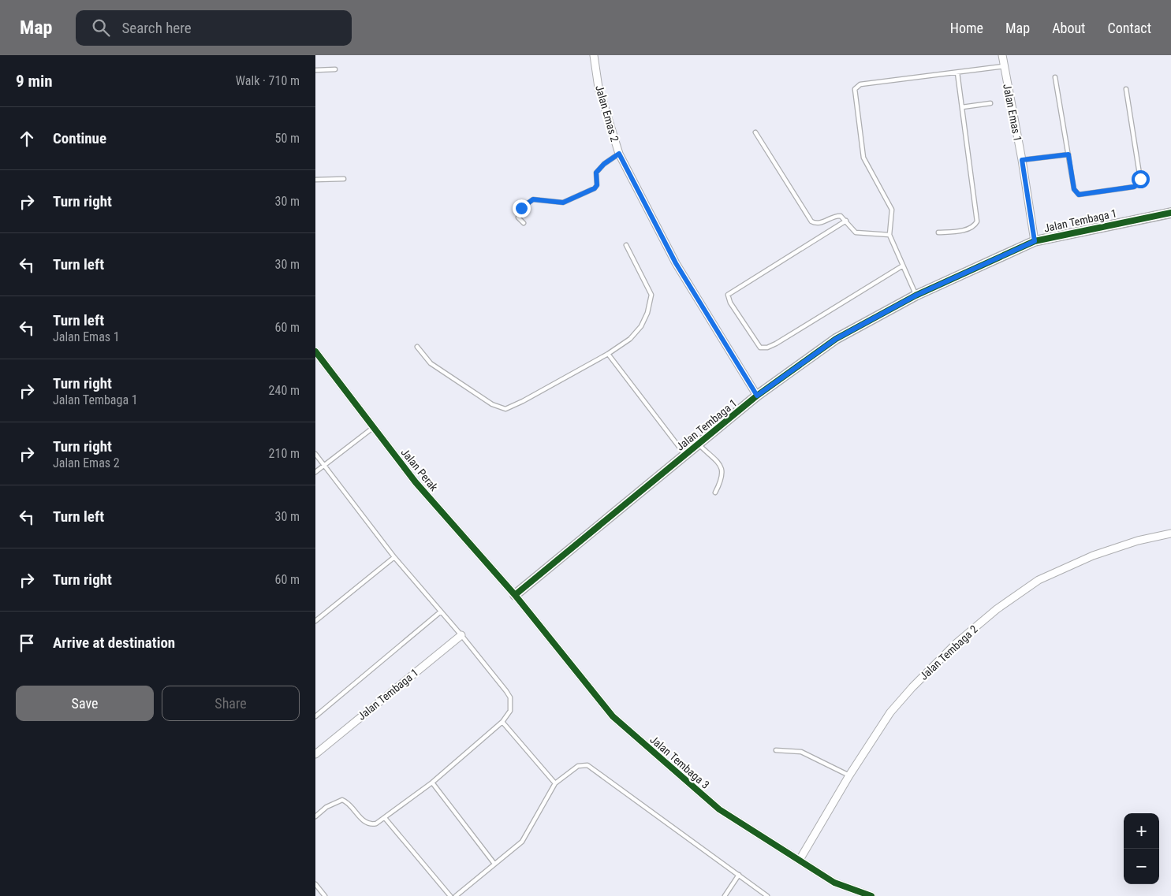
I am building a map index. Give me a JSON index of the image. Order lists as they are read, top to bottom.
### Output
{
  "streets": {
    "street": [
      "Jalan Emas 1",
      "Jalan Emas 2",
      "Jalan Tembaga 1",
      "Jalan Perak",
      "Jalan Tembaga 2",
      "Jalan Tembaga 3"
    ]
  },
  "crossings": [
    ["Jalan Emas 1", "Jalan Tembaga 1"],
    ["Jalan Emas 2", "Jalan Tembaga 1"],
    ["Jalan Tembaga 1", "Jalan Perak"],
    ["Jalan Tembaga 1", "Jalan Tembaga 3"],
    ["Jalan Perak", "Jalan Tembaga 3"],
    ["Jalan Tembaga 2", "Jalan Tembaga 3"]
  ],
  "page": {
    "header": "Map",
    "search": "Search here",
    "nav": [
      "Home",
      "Map",
      "About",
      "Contact"
    ],
    "heading": ["9 min", "Walk · 710 m"],
    "list": [
      ["Continue", "50 m"],
      ["Turn right", "30 m"],
      ["Turn left", "30 m"],
      ["Turn left", "Jalan Emas 1", "60 m"],
      ["Turn right", "Jalan Tembaga 1", "240 m"],
      ["Turn right", "Jalan Emas 2", "210 m"],
      ["Turn left", "30 m"],
      ["Turn right", "60 m"],
      "Arrive at destination"
    ],
    "buttons": ["Save", "Share"],
    "map_buttons": ["+", "−"]
  }
}
